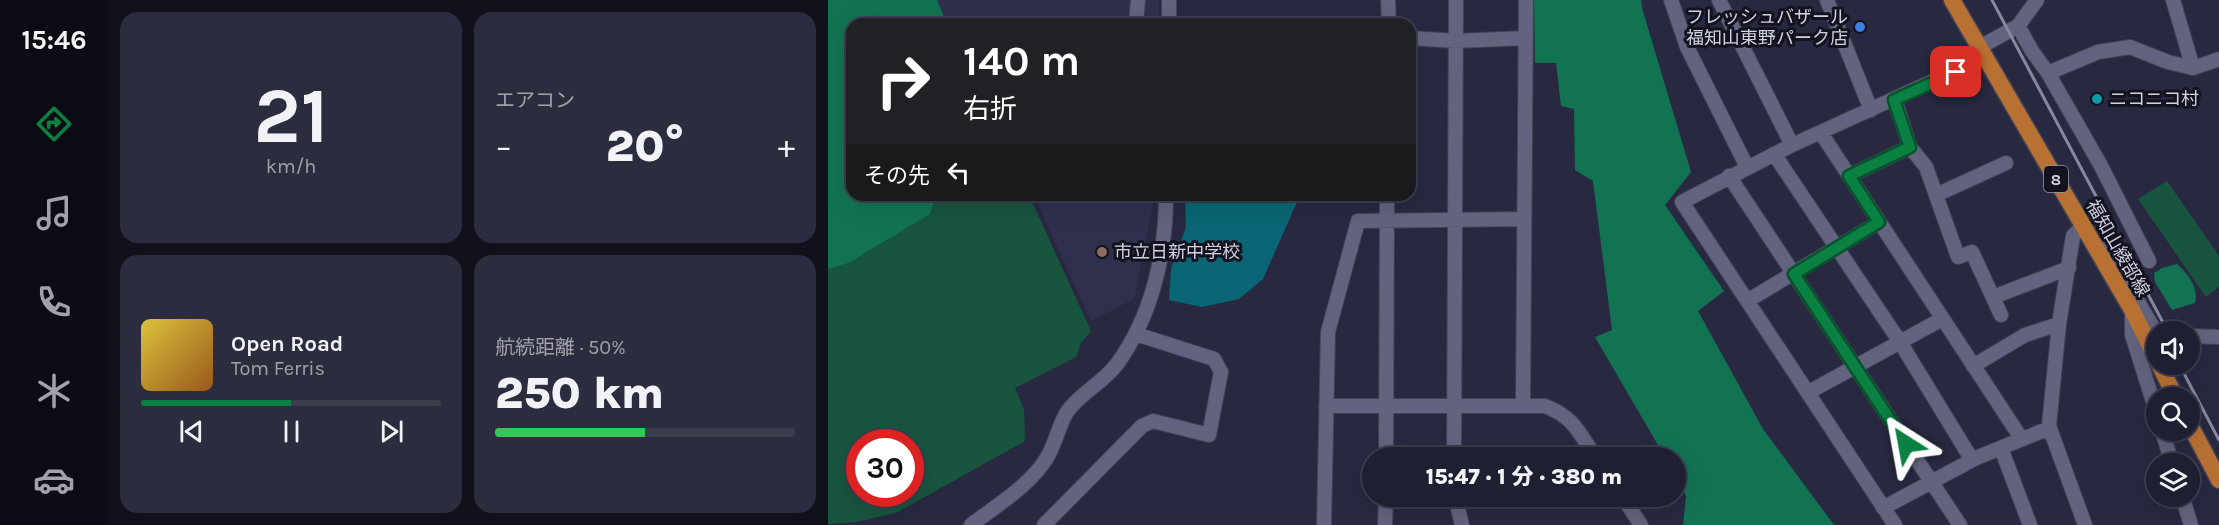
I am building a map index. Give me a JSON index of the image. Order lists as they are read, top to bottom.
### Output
{
  "streets": {
    "main road": ["8", "福知山綾部線"]
  },
  "places": ["フレッシュバザール 福知山東野パーク店", "ニコニコ村", "市立日新中学校"],
  "page": {
    "tabs": "15:46",
    "tile": [
      ["21", "km/h"],
      "エアコン",
      ["航続距離 · 50%", "250 km"]
    ],
    "turn": ["140 m", "右折"],
    "heat": ["−", "20°", "+"],
    "then": "その先",
    "song": ["Open Road", "Tom Ferris"],
    "limit": "30",
    "trip": "15:47 · 1 分 · 380 m"
  }
}
